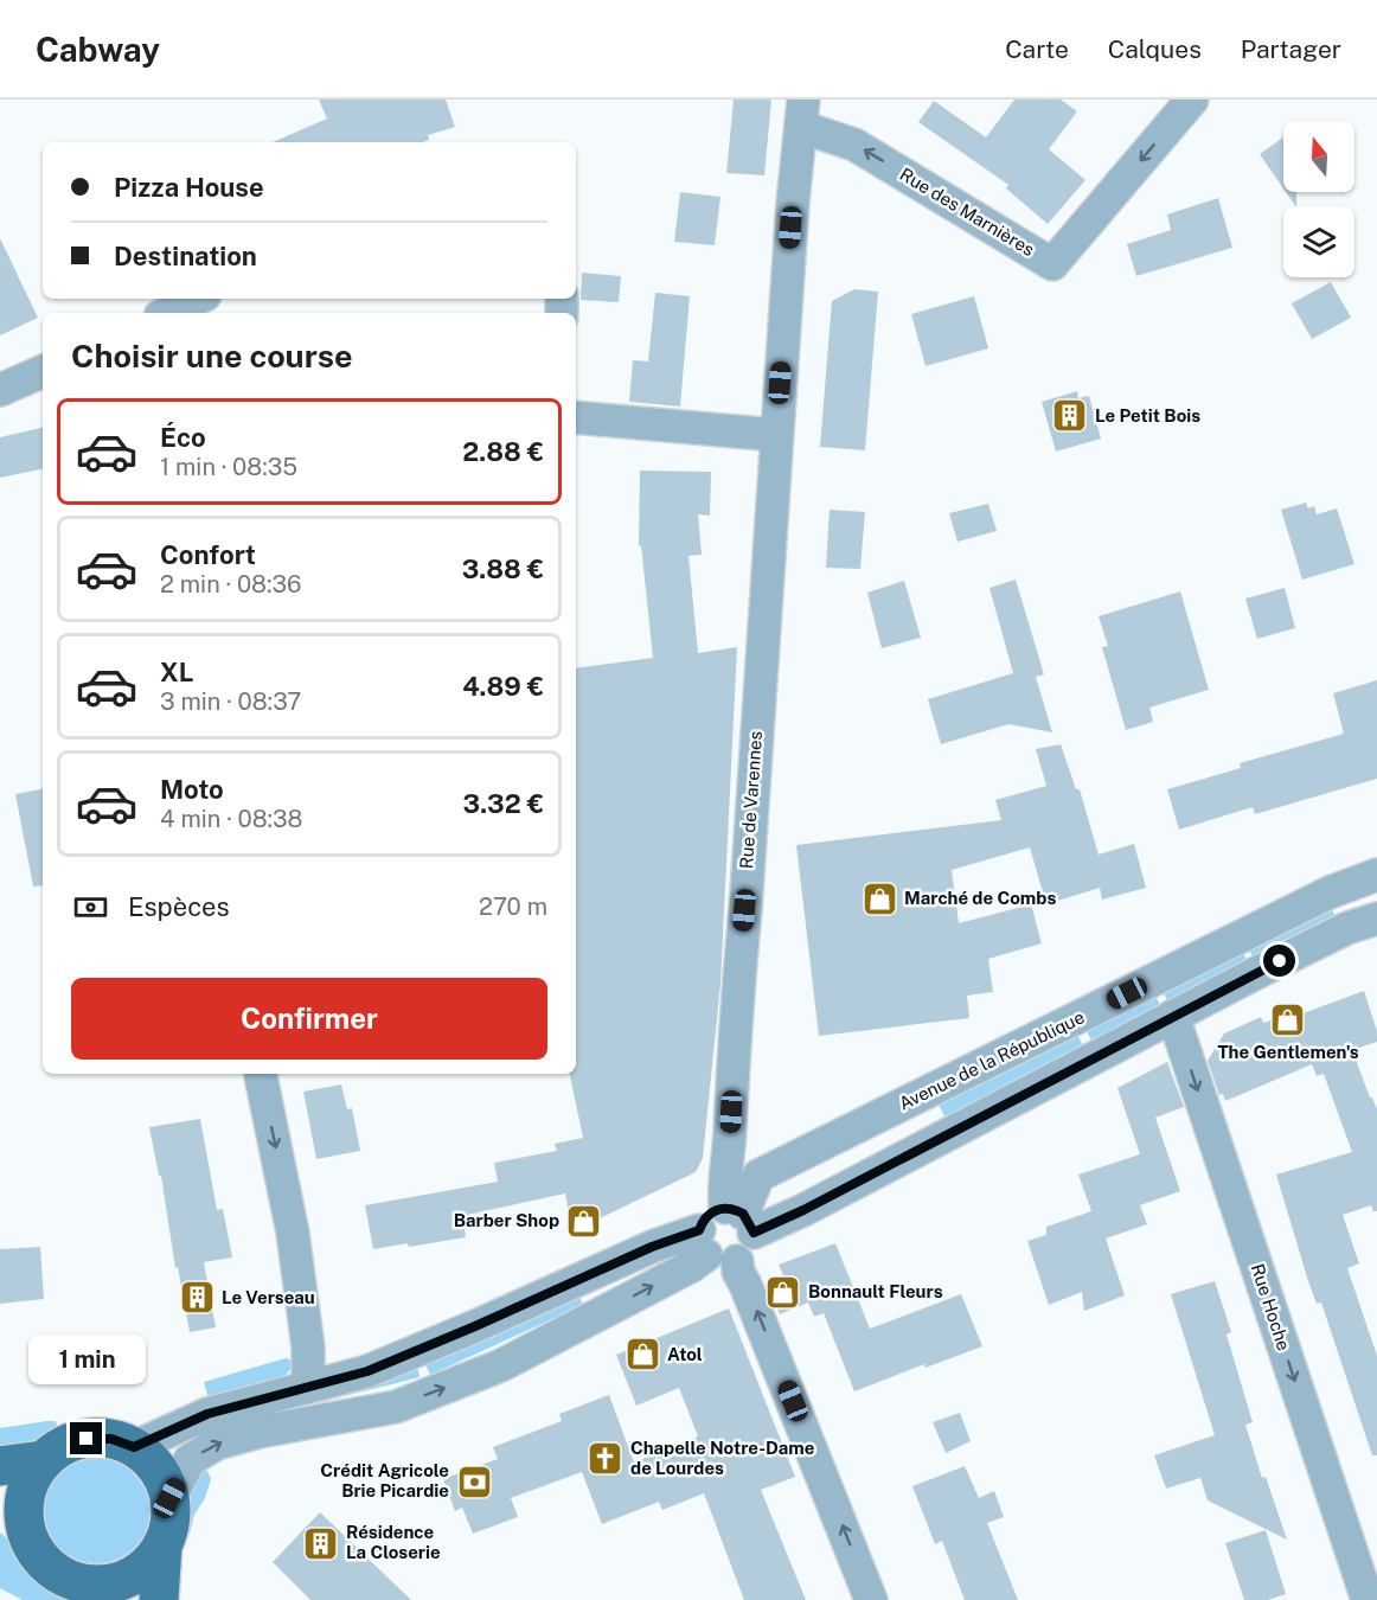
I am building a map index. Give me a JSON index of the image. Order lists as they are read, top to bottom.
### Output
{
  "streets": {
    "street": [
      "Rue des Marnières",
      "Rue de Varennes",
      "Avenue de la République",
      "Rue Hoche"
    ]
  },
  "crossings": [
    ["Rue des Marnières", "Rue de Varennes"],
    ["Rue de Varennes", "Avenue de la République"]
  ],
  "one_way": ["Rue Hoche"],
  "places": {
    "building": ["Le Petit Bois", "Le Verseau", "Résidence La Closerie"],
    "shop": [
      "Marché de Combs",
      "The Gentlemen's",
      "Barber Shop",
      "Bonnault Fleurs",
      "Atol"
    ],
    "church": ["Chapelle Notre-Dame de Lourdes"],
    "bank": ["Crédit Agricole Brie Picardie"]
  },
  "north": "top",
  "page": {
    "header": "Cabway",
    "nav": ["Carte", "Calques", "Partager"],
    "banner": ["Pizza House", "Destination"],
    "heading": "Choisir une course",
    "list": [
      {
        "name": "Éco",
        "note": "1 min · 08:35",
        "value": "2.88 €"
      },
      {
        "name": "Confort",
        "note": "2 min · 08:36",
        "value": "3.88 €"
      },
      {
        "name": "XL",
        "note": "3 min · 08:37",
        "value": "4.89 €"
      },
      {
        "name": "Moto",
        "note": "4 min · 08:38",
        "value": "3.32 €"
      }
    ],
    "pay": ["Espèces", "270 m"],
    "buttons": "Confirmer",
    "bubble": "1 min"
  }
}
